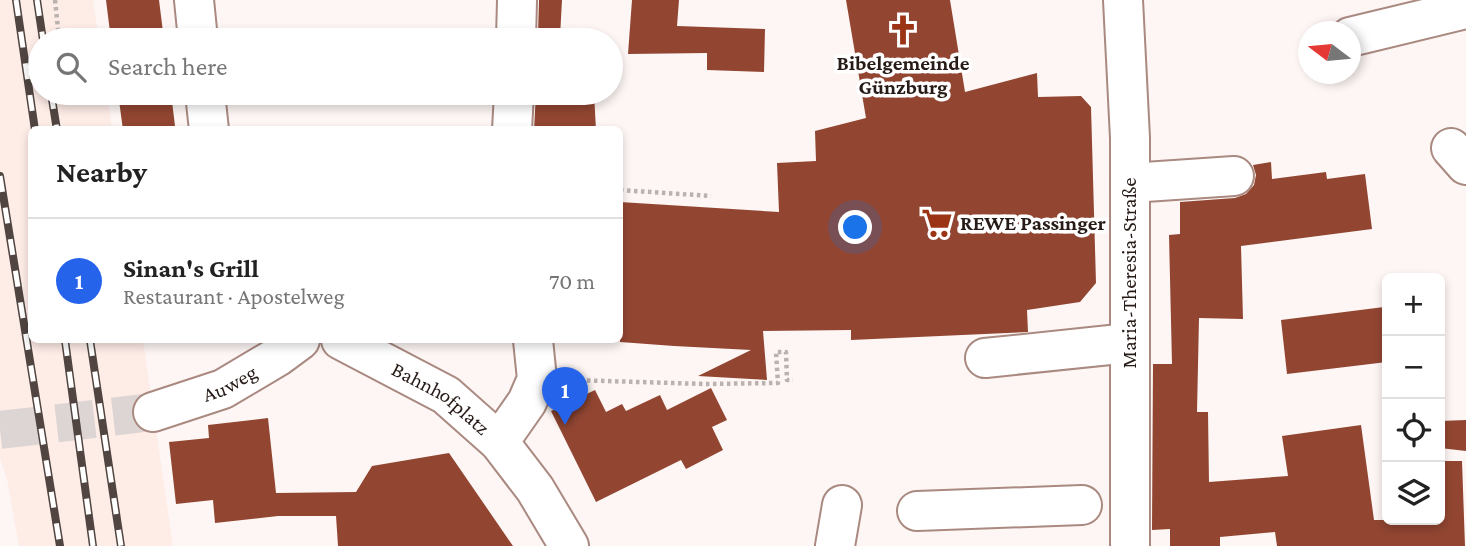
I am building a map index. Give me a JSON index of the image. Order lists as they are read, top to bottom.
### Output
{
  "streets": {
    "street": ["Maria-Theresia-Straße", "Auweg", "Bahnhofplatz"]
  },
  "places": {
    "church": ["Bibelgemeinde Günzburg"],
    "supermarket": ["REWE Passinger"]
  },
  "north": "left",
  "page": {
    "search": "Search here",
    "heading": "Nearby",
    "list": [
      {
        "mark": "1",
        "name": "Sinan's Grill",
        "note": "Restaurant · Apostelweg",
        "value": "70 m"
      }
    ],
    "map_buttons": ["+", "−"],
    "pins": "1"
  }
}
